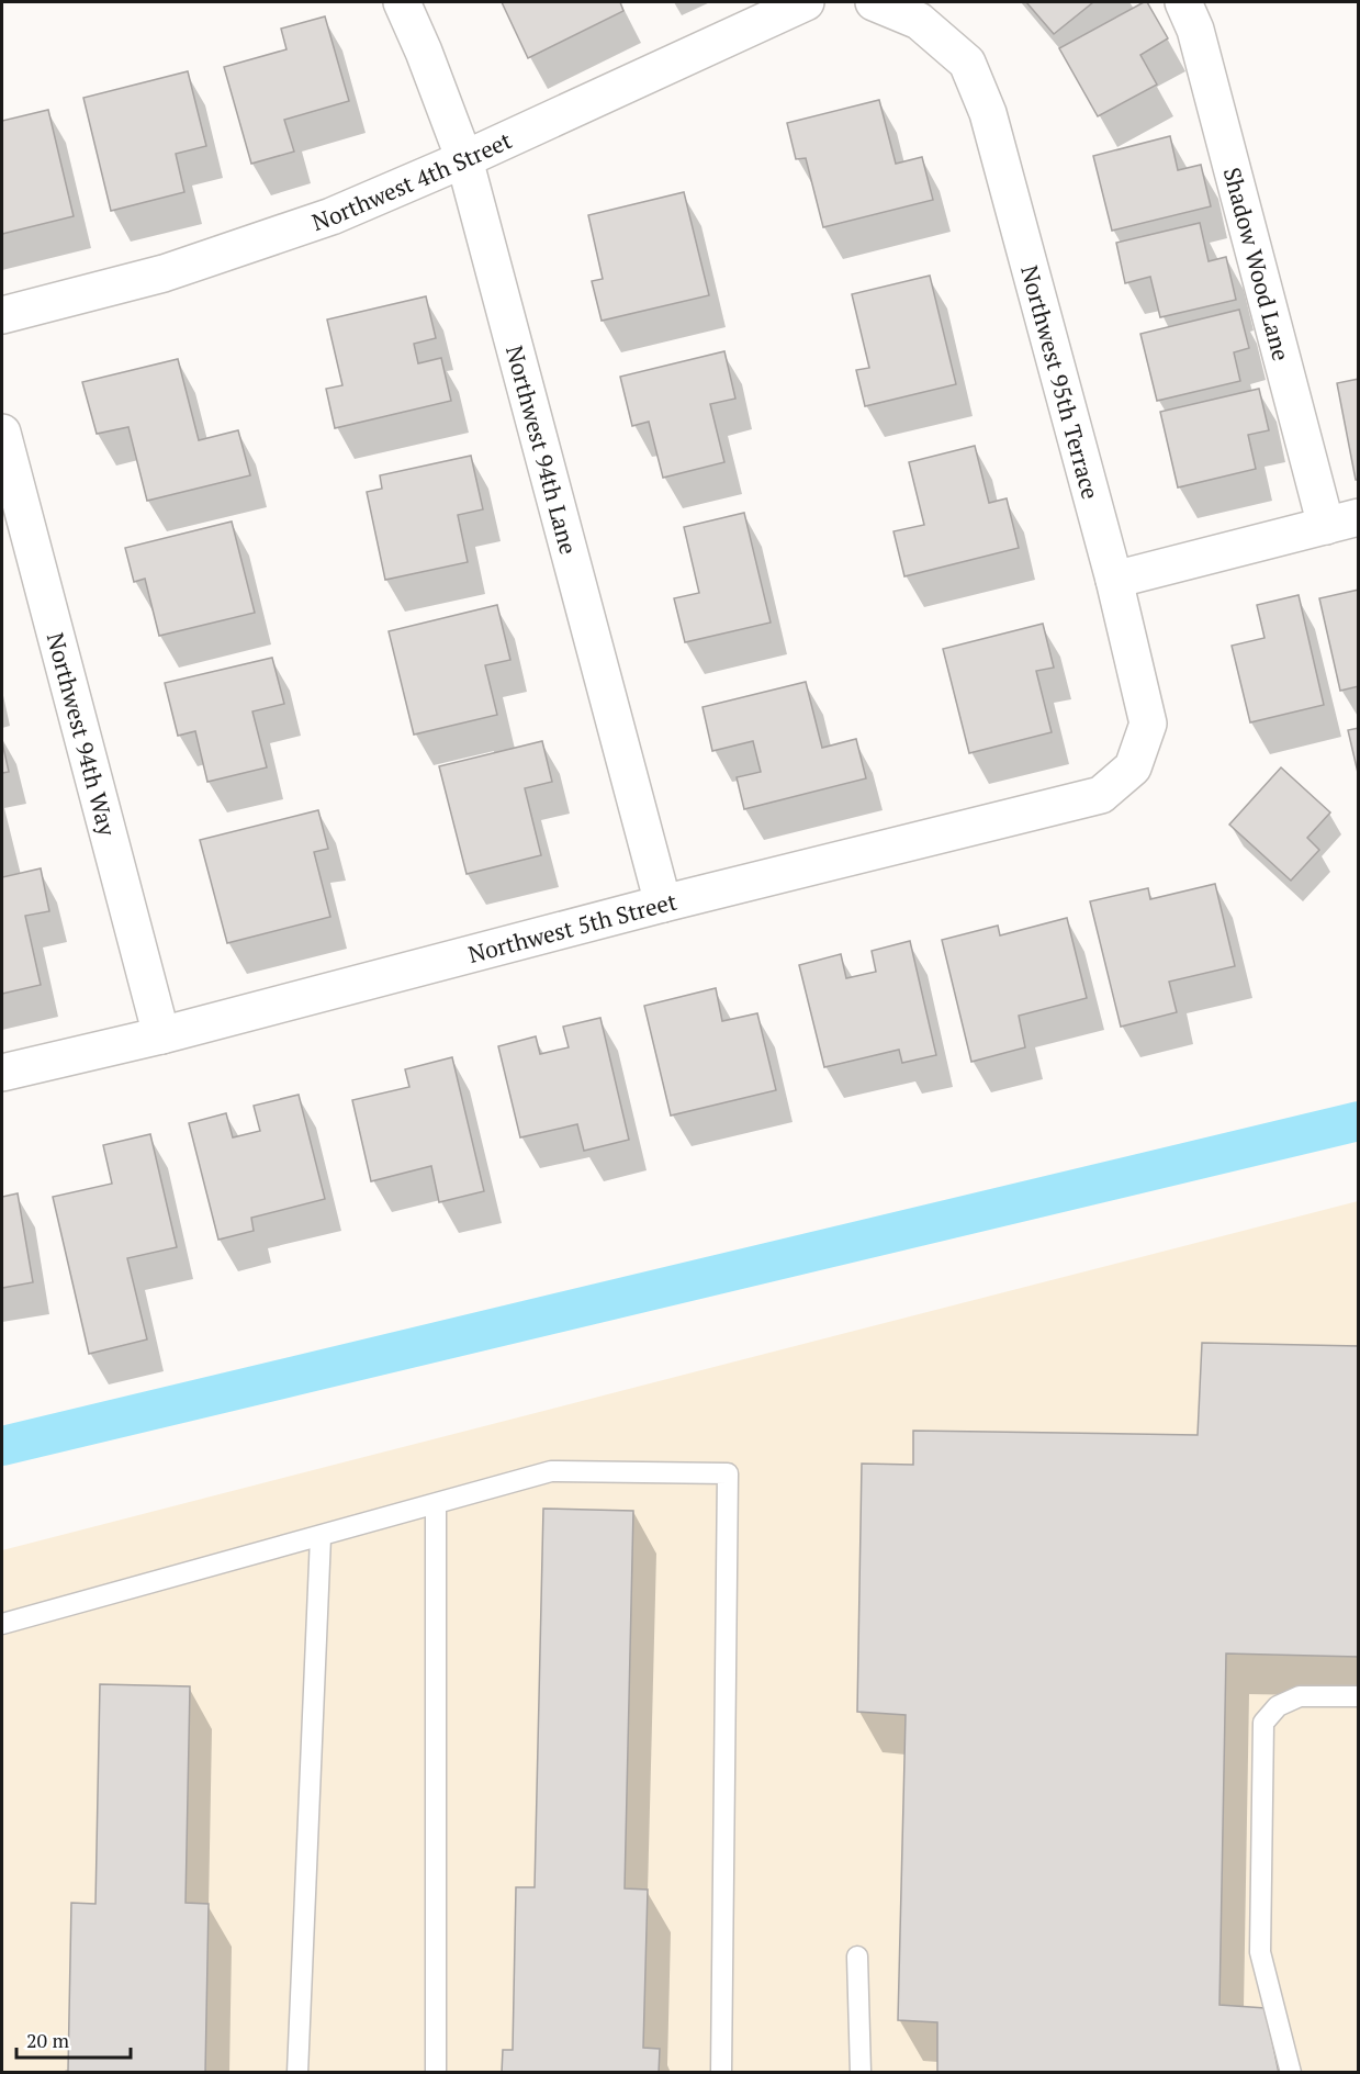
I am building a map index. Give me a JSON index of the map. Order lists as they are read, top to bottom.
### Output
{
  "streets": {
    "street": [
      "Northwest 4th Street",
      "Shadow Wood Lane",
      "Northwest 95th Terrace",
      "Northwest 94th Lane",
      "Northwest 94th Way",
      "Northwest 5th Street"
    ]
  },
  "crossings": [
    ["Northwest 4th Street", "Northwest 94th Lane"],
    ["Shadow Wood Lane", "Northwest 95th Terrace"],
    ["Northwest 95th Terrace", "Northwest 5th Street"],
    ["Northwest 94th Lane", "Northwest 5th Street"],
    ["Northwest 94th Way", "Northwest 5th Street"]
  ],
  "scale_bar": "20 m"
}
